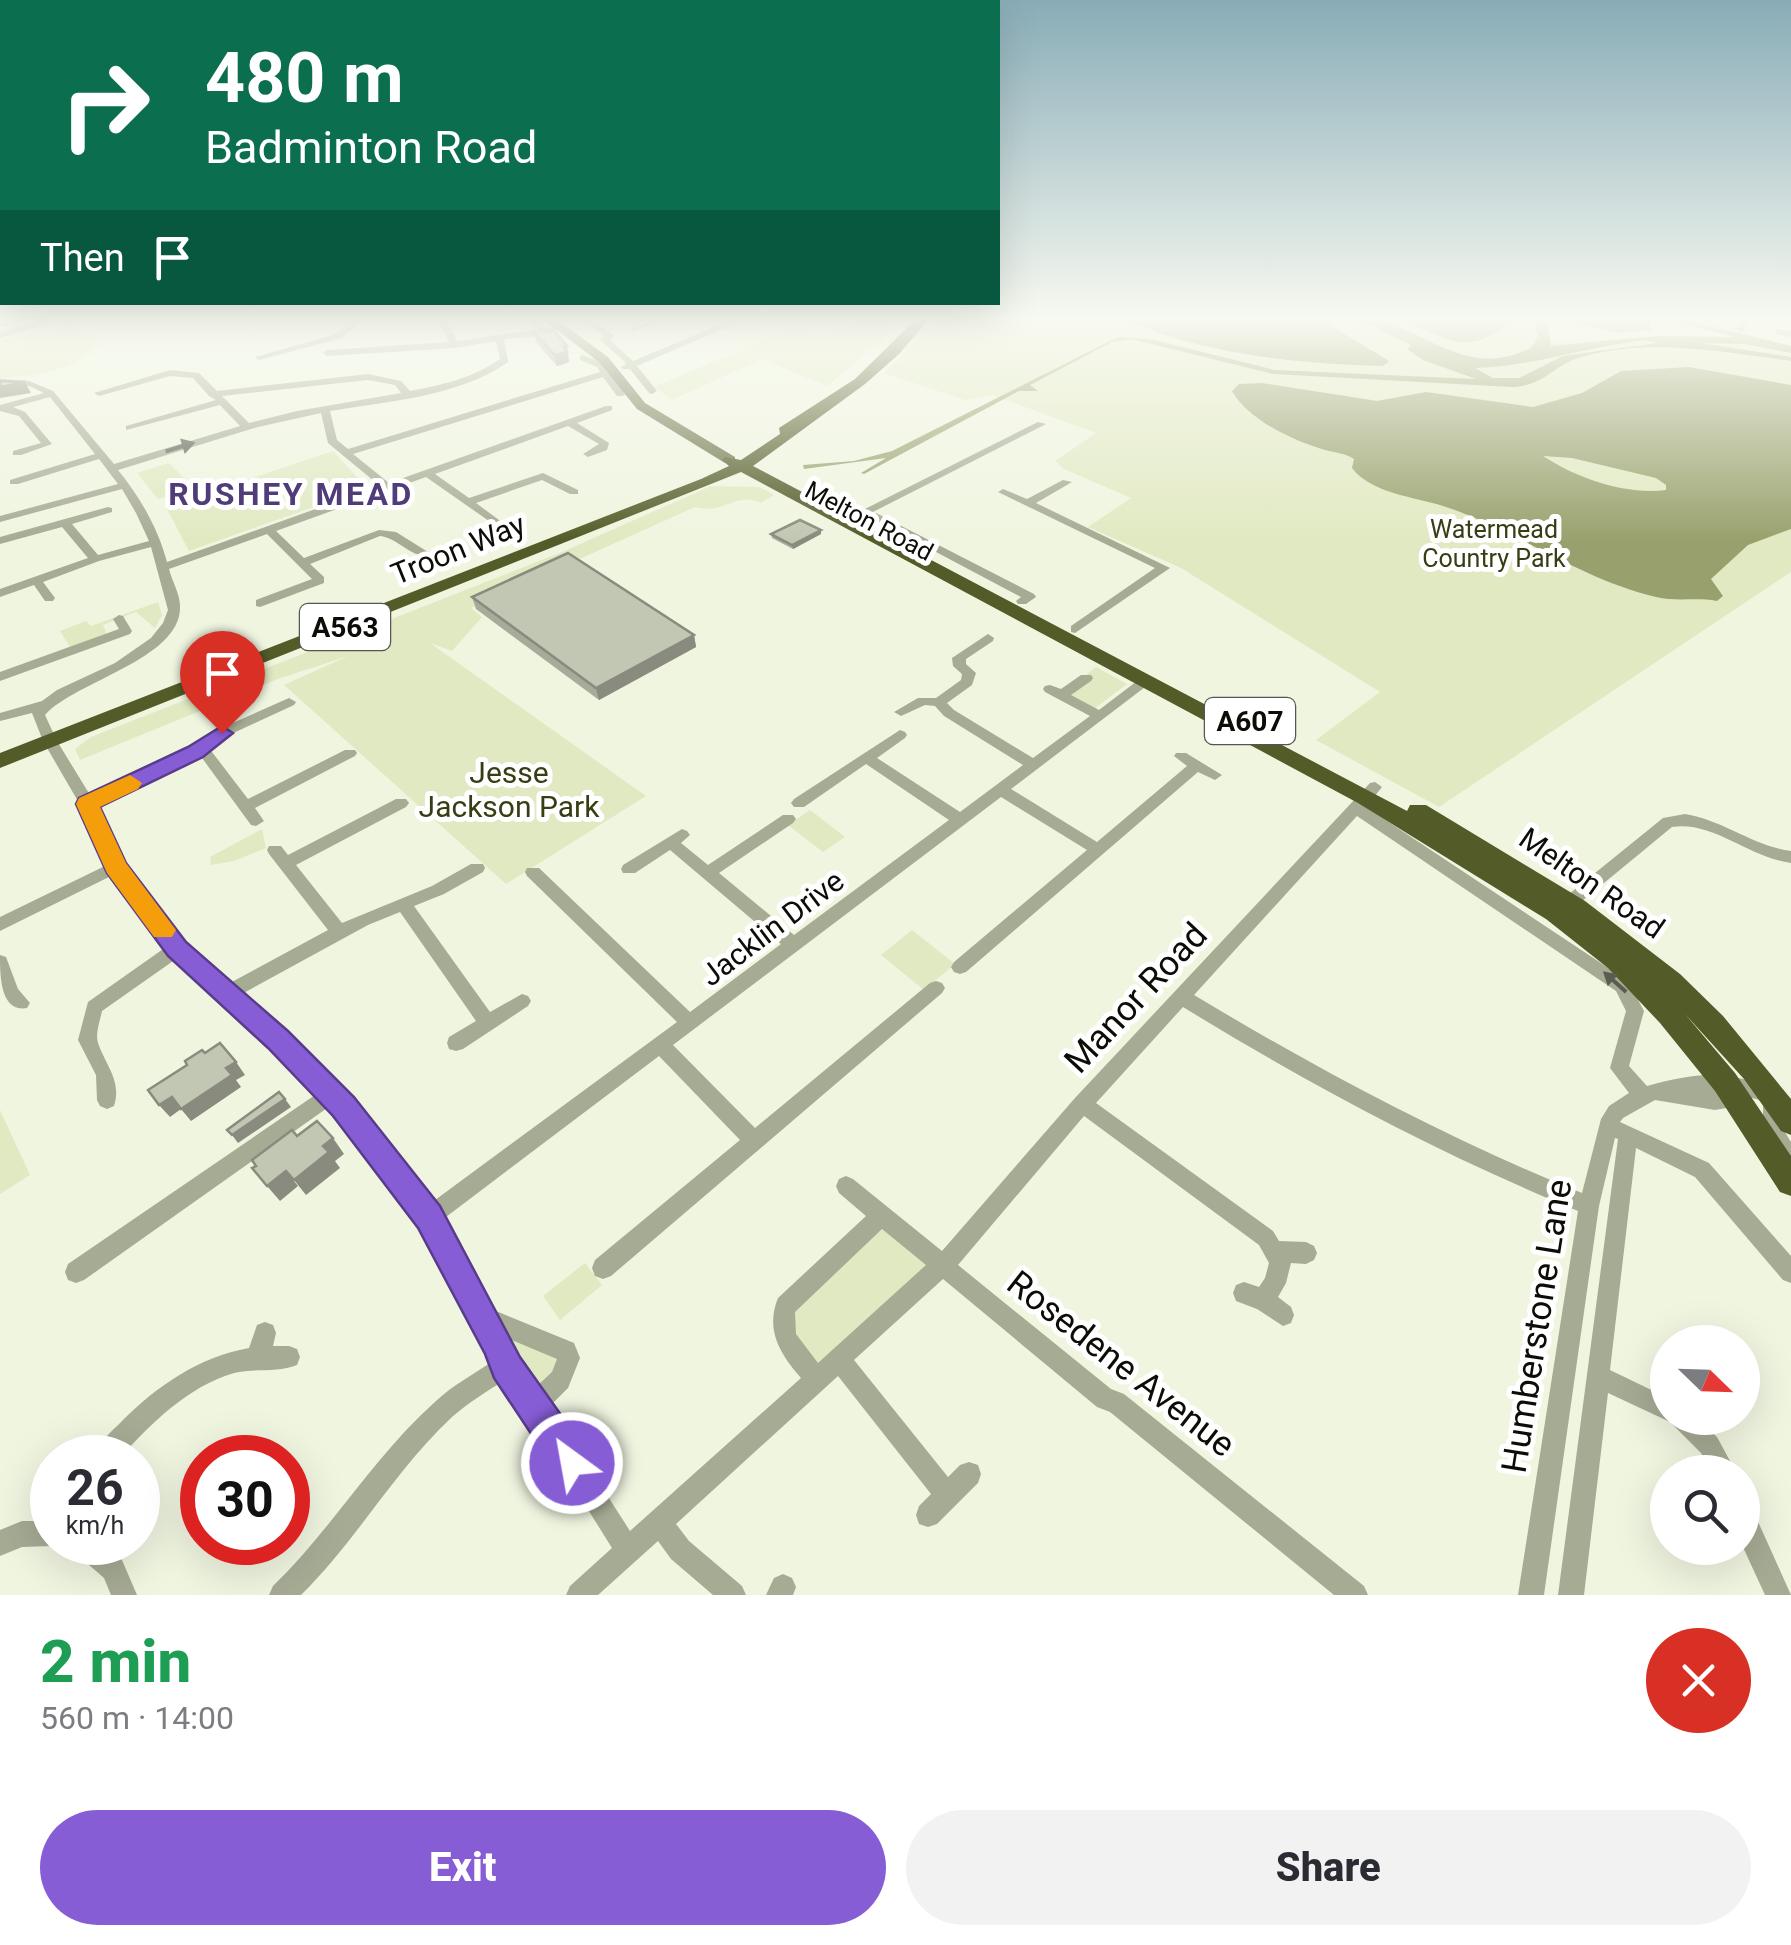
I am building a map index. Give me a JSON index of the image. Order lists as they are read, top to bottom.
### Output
{
  "streets": {
    "highway": [
      "Melton Road",
      "Troon Way",
      "A563",
      "A607"
    ],
    "street": [
      "Jacklin Drive",
      "Manor Road",
      "Humberstone Lane",
      "Rosedene Avenue"
    ]
  },
  "crossings": [
    ["Melton Road", "Troon Way"],
    ["Melton Road", "A607"],
    ["Melton Road", "Jacklin Drive"],
    ["Melton Road", "Manor Road"],
    ["Manor Road", "Rosedene Avenue"]
  ],
  "districts": ["RUSHEY MEAD"],
  "parks": ["Watermead Country Park", "Jesse Jackson Park"],
  "north": "bottom right",
  "page": {
    "turn": ["480 m", "Badminton Road"],
    "then": "Then",
    "speed": "26 km/h",
    "limit": "30",
    "heading": ["2 min", "560 m · 14:00"],
    "buttons": ["Exit", "Share"]
  }
}
